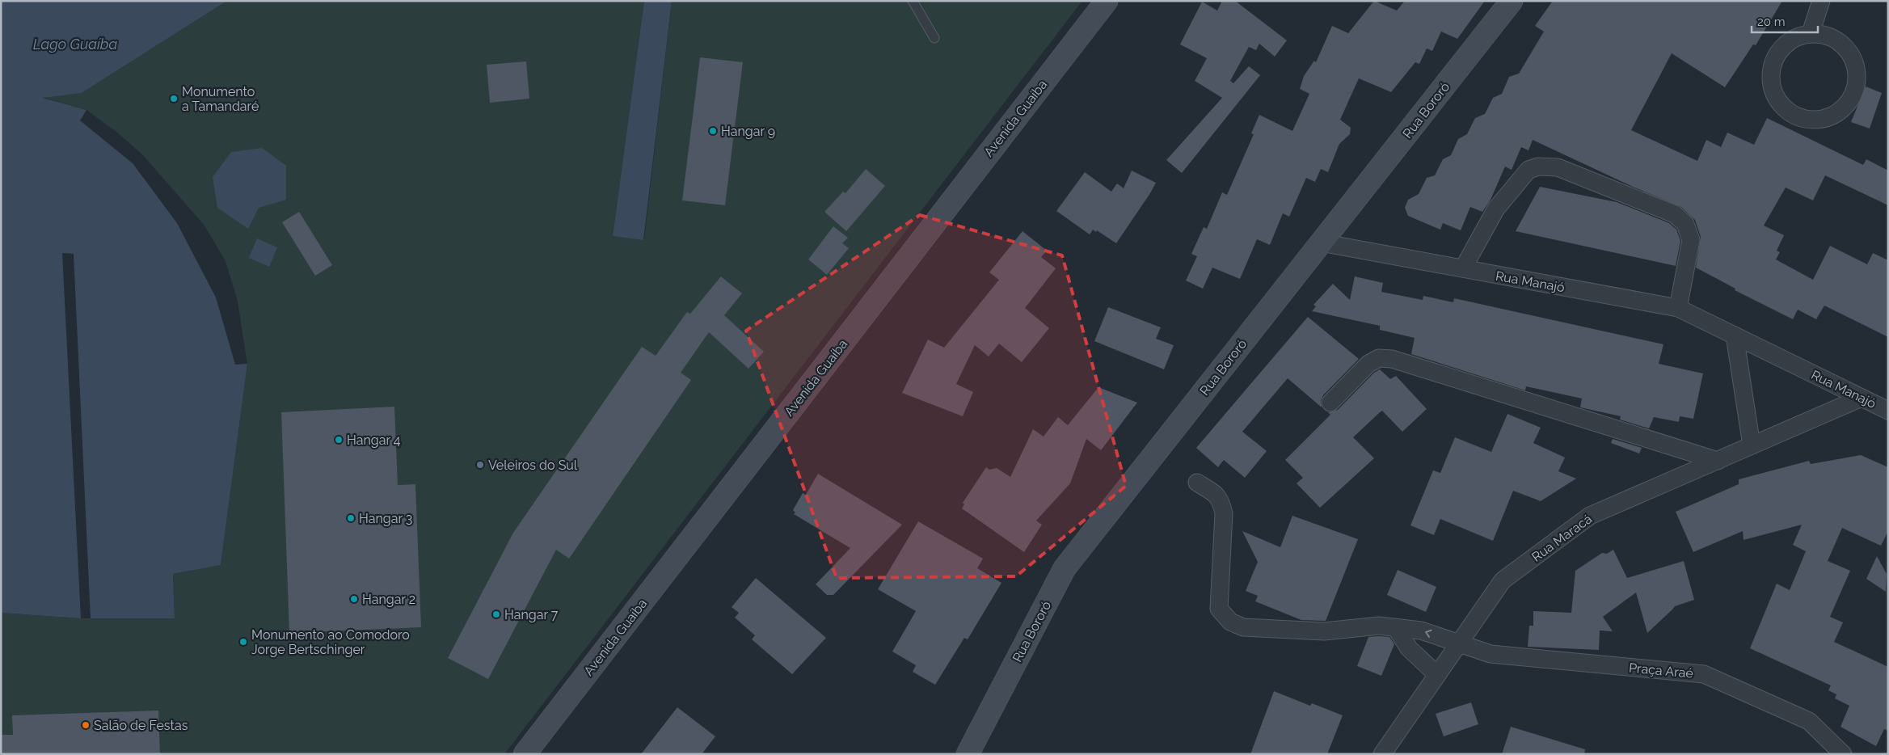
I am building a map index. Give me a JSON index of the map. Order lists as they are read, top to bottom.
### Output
{
  "streets": {
    "main road": ["Rua Bororó", "Avenida Guaíba"],
    "street": ["Rua Manajó", "Rua Maracá", "Praça Araé"]
  },
  "crossings": [
    ["Rua Bororó", "Rua Manajó"],
    ["Rua Manajó", "Rua Maracá"],
    ["Rua Maracá", "Praça Araé"]
  ],
  "water": ["Lago Guaíba"],
  "places": [
    "Monumento a Tamandaré",
    "Hangar 9",
    "Hangar 4",
    "Veleiros do Sul",
    "Hangar 3",
    "Hangar 2",
    "Hangar 7",
    "Monumento ao Comodoro Jorge Bertschinger",
    "Salão de Festas"
  ],
  "scale_bar": "20 m"
}
